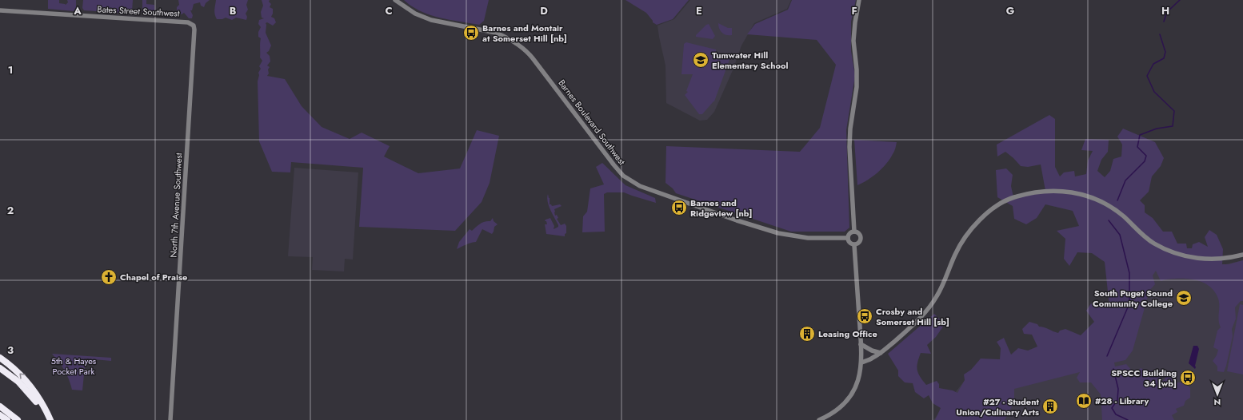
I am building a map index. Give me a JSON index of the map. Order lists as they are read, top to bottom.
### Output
{
  "streets": {
    "street": ["Bates Street Southwest", "Barnes Boulevard Southwest", "North 7th Avenue Southwest"]
  },
  "crossings": [
    ["Bates Street Southwest", "North 7th Avenue Southwest"]
  ],
  "parks": ["5th & Hayes Pocket Park"],
  "places": {
    "bus stop": [
      "Barnes and Montair at Somerset Hill [nb]",
      "Barnes and Ridgeview [nb]",
      "Crosby and Somerset Hill [sb]",
      "SPSCC Building 34 [wb]"
    ],
    "school or university": ["Tumwater Hill Elementary School", "South Puget Sound Community College"],
    "church": ["Chapel of Praise"],
    "building": ["Leasing Office", "#27 - Student Union/Culinary Arts"],
    "library": ["#28 - Library"]
  },
  "north": "bottom",
  "grid": {
    "columns": [
      "A",
      "B",
      "C",
      "D",
      "E",
      "F",
      "G",
      "H"
    ],
    "rows": ["1", "2", "3"]
  }
}
